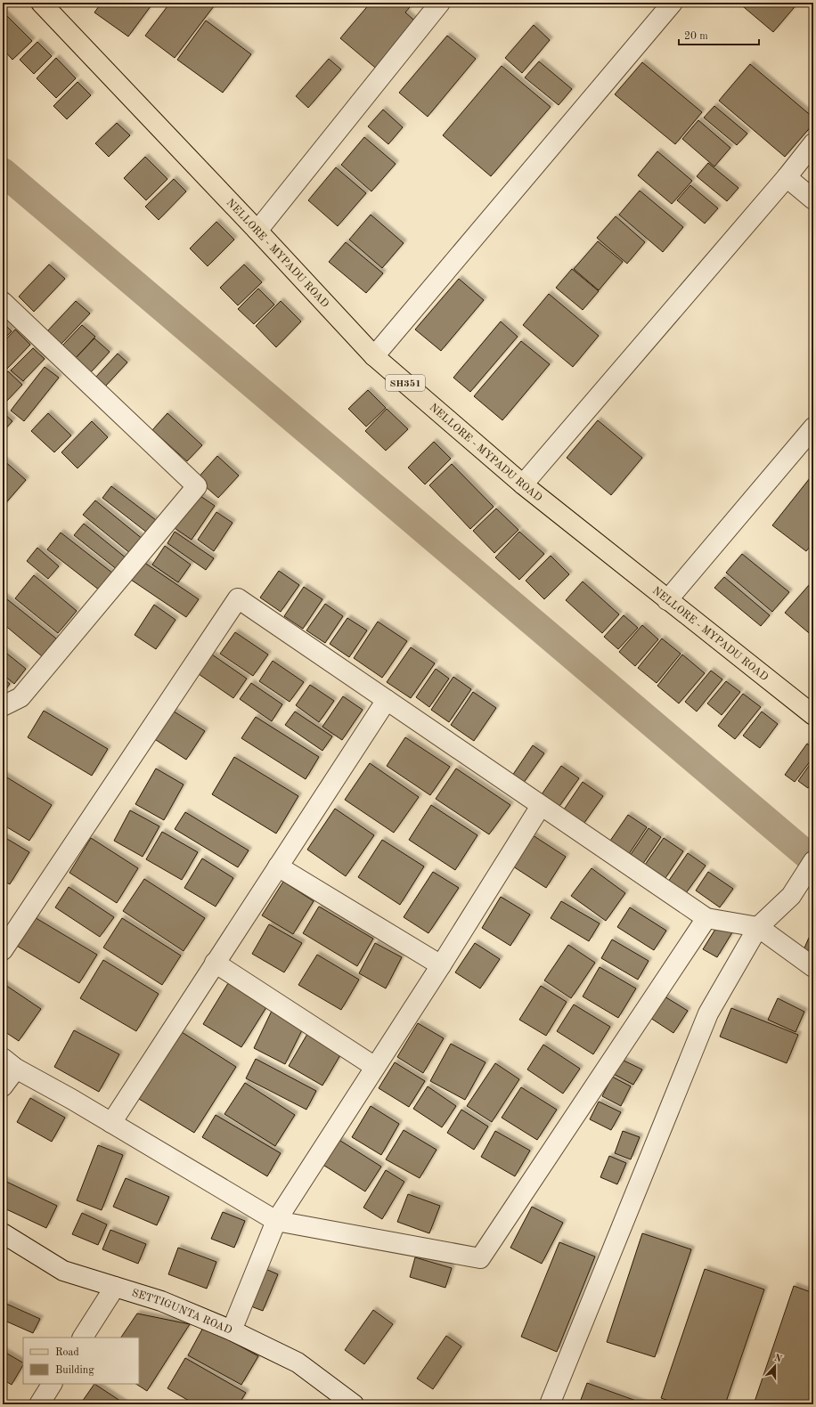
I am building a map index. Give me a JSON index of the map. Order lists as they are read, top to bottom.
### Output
{
  "streets": {
    "main road": ["NELLORE - MYPADU ROAD", "SH351"],
    "street": ["SETTIGUNTA ROAD"]
  },
  "legend": ["Road", "Building"],
  "scale_bar": "20 m",
  "north": "top"
}
